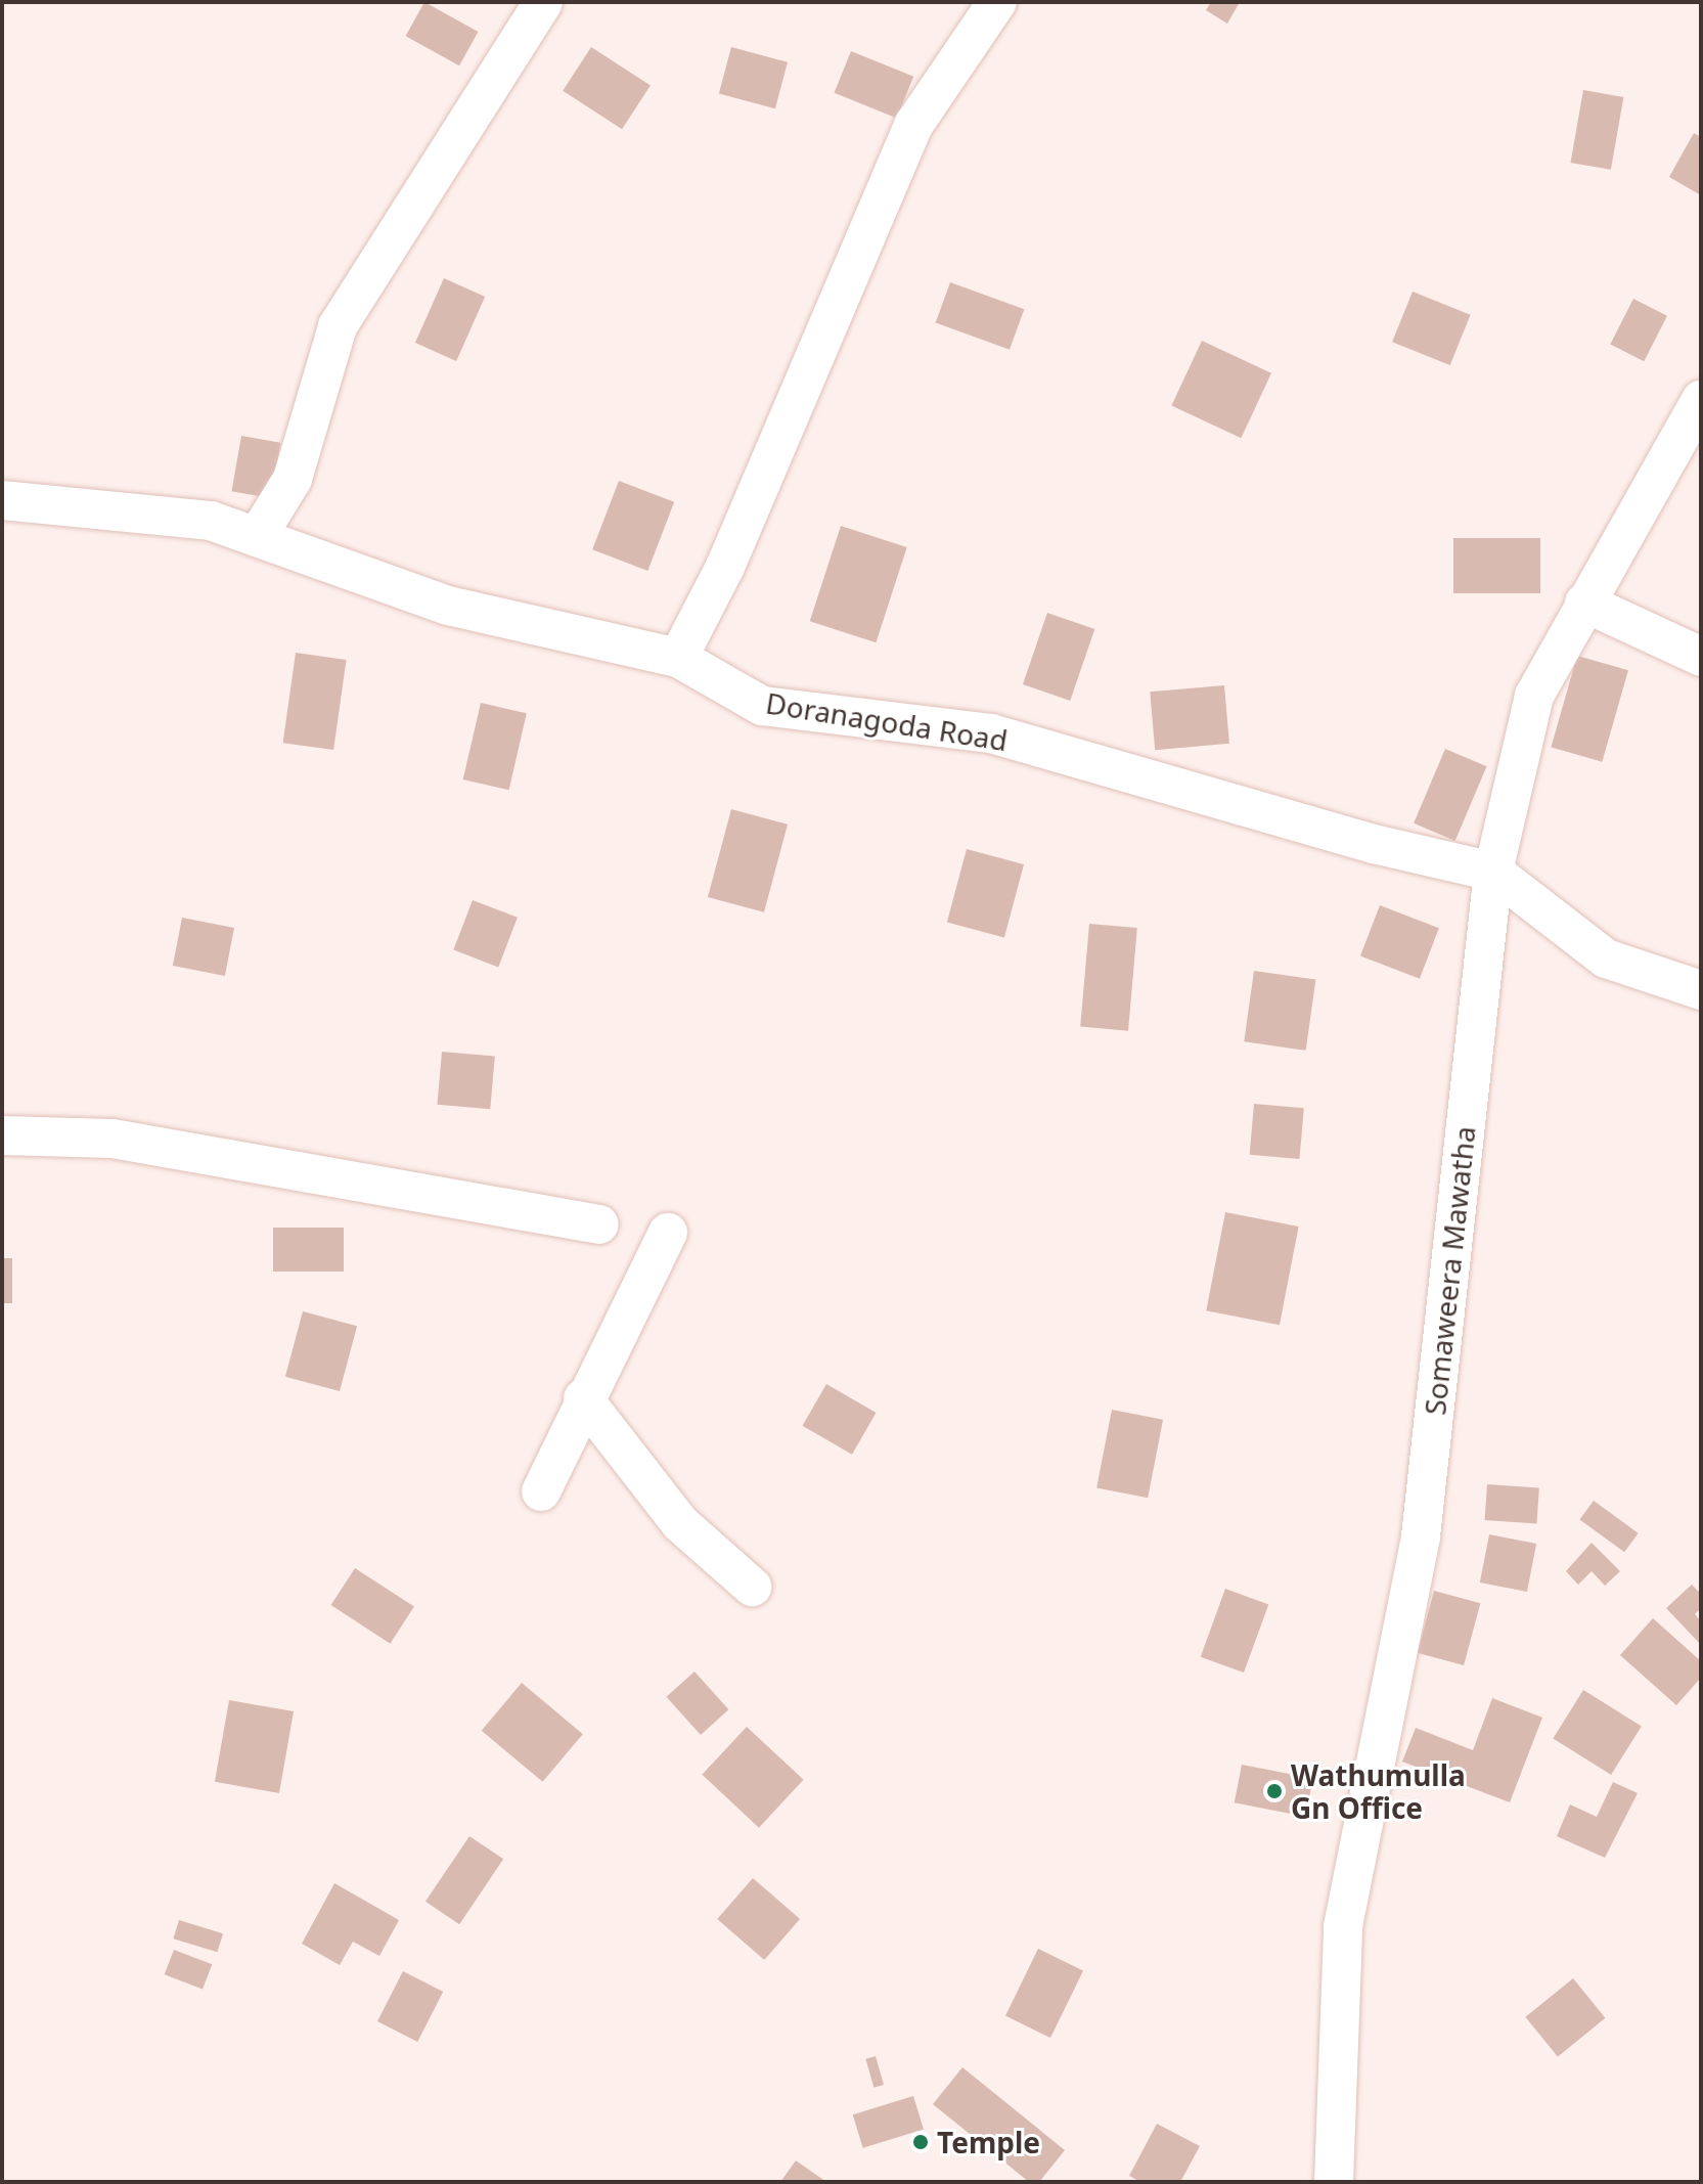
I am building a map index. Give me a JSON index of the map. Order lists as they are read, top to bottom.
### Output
{
  "streets": {
    "street": ["Doranagoda Road", "Somaweera Mawatha"]
  },
  "crossings": [
    ["Doranagoda Road", "Somaweera Mawatha"]
  ],
  "places": ["Wathumulla Gn Office", "Temple"]
}
